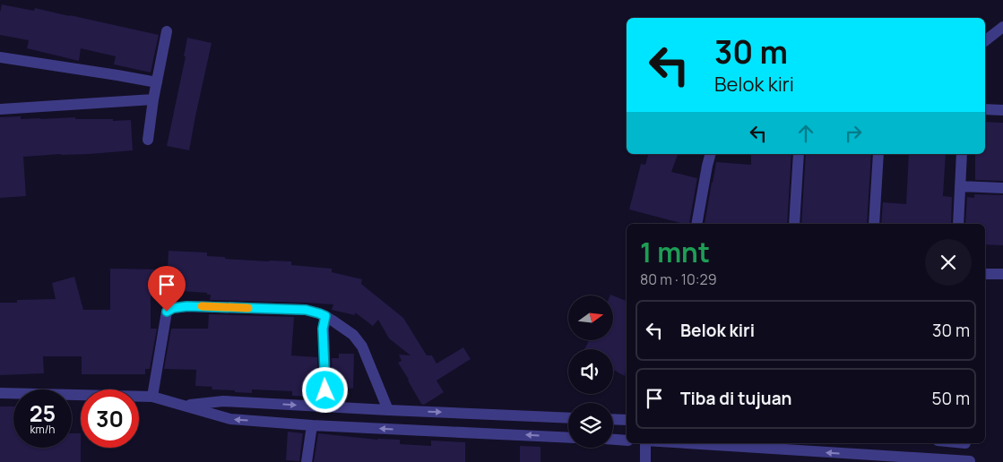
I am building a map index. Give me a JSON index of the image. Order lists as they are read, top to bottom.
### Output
{
  "north": "right",
  "page": {
    "turn": ["30 m", "Belok kiri"],
    "heading": ["1 mnt", "80 m · 10:29"],
    "list": [
      {
        "name": "Belok kiri",
        "value": "30 m"
      },
      {
        "name": "Tiba di tujuan",
        "value": "50 m"
      }
    ],
    "speed": "25 km/h",
    "limit": "30"
  }
}
